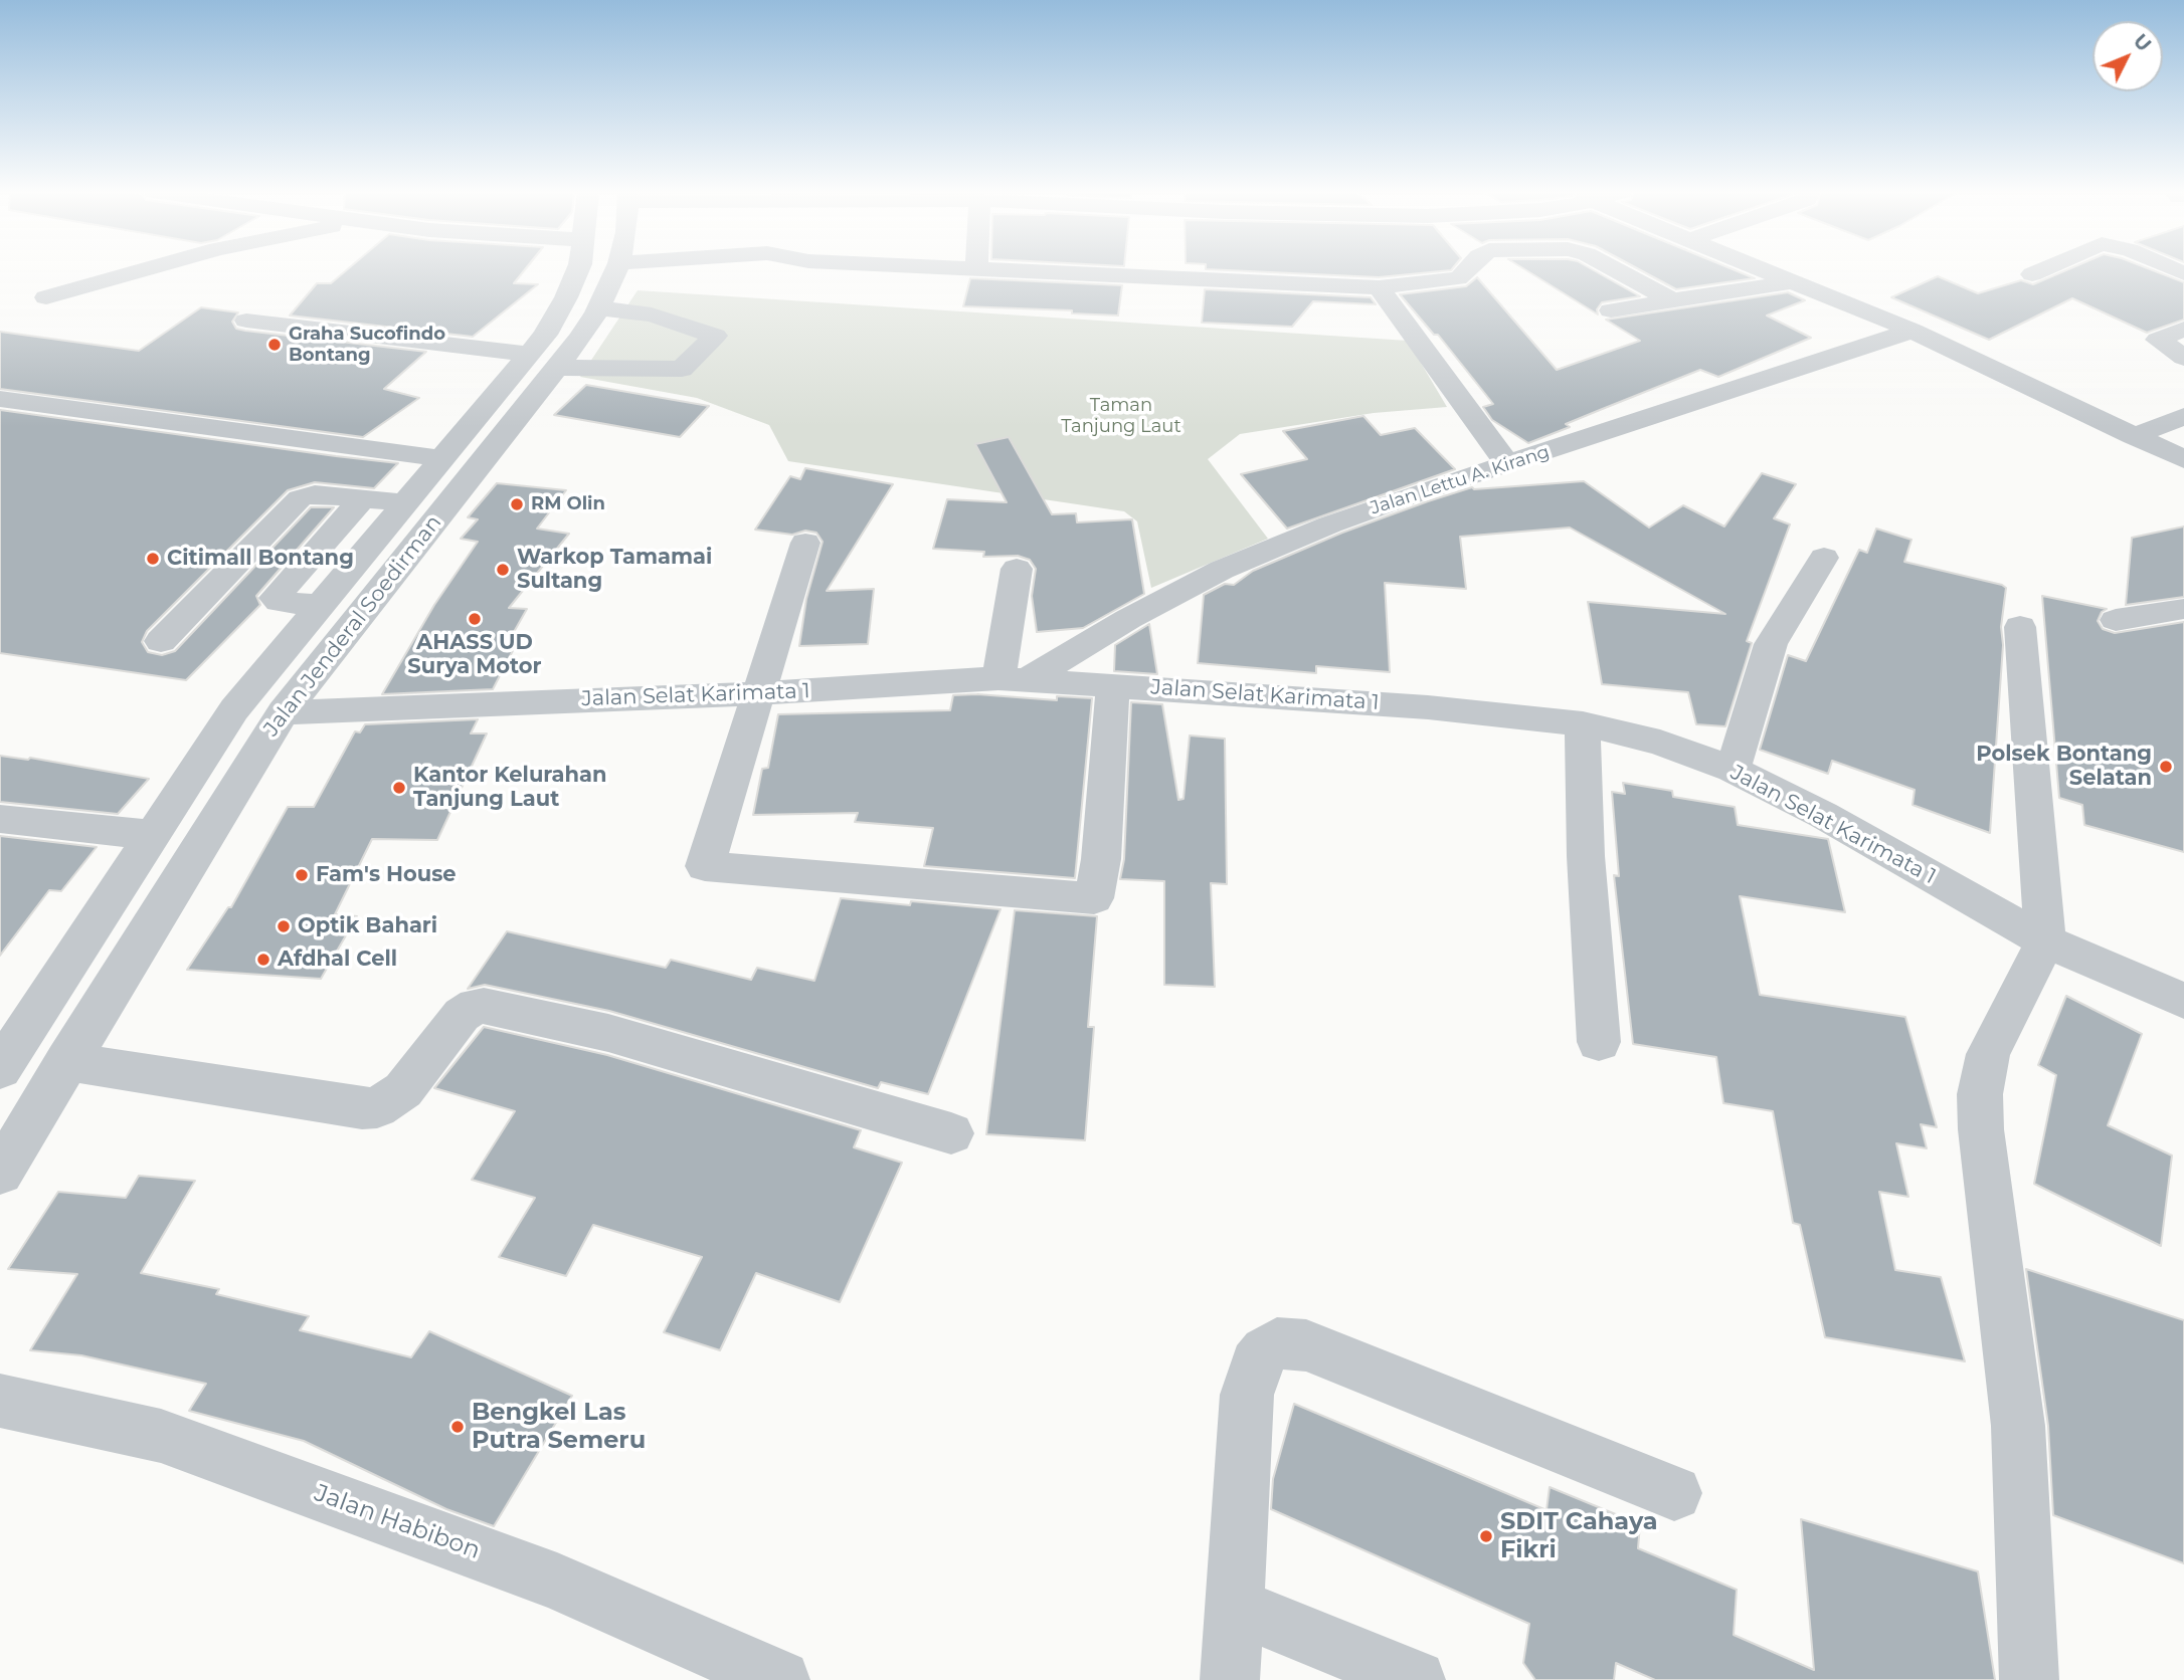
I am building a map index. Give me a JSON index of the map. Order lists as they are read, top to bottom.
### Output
{
  "streets": {
    "street": [
      "Jalan Lettu A. Kirang",
      "Jalan Jenderal Soedirman",
      "Jalan Selat Karimata 1",
      "Jalan Habibon"
    ]
  },
  "crossings": [
    ["Jalan Lettu A. Kirang", "Jalan Selat Karimata 1"],
    ["Jalan Jenderal Soedirman", "Jalan Selat Karimata 1"]
  ],
  "parks": ["Taman Tanjung Laut"],
  "places": [
    "Graha Sucofindo Bontang",
    "RM Olin",
    "Citimall Bontang",
    "Warkop Tamamai Sultang",
    "AHASS UD Surya Motor",
    "Polsek Bontang Selatan",
    "Kantor Kelurahan Tanjung Laut",
    "Fam's House",
    "Optik Bahari",
    "Afdhal Cell",
    "Bengkel Las Putra Semeru",
    "SDIT Cahaya Fikri"
  ],
  "north": "top right"
}
